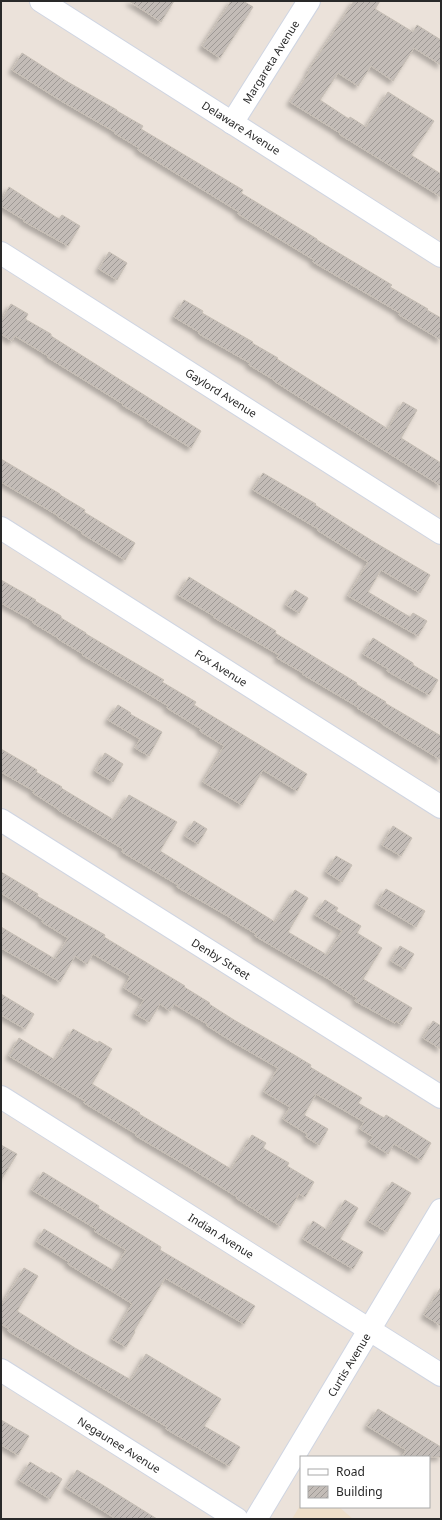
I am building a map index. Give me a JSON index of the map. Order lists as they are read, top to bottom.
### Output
{
  "streets": {
    "street": [
      "Margareta Avenue",
      "Delaware Avenue",
      "Gaylord Avenue",
      "Fox Avenue",
      "Denby Street",
      "Indian Avenue",
      "Curtis Avenue",
      "Negaunee Avenue"
    ]
  },
  "crossings": [
    ["Margareta Avenue", "Delaware Avenue"],
    ["Indian Avenue", "Curtis Avenue"]
  ],
  "legend": ["Road", "Building"]
}
